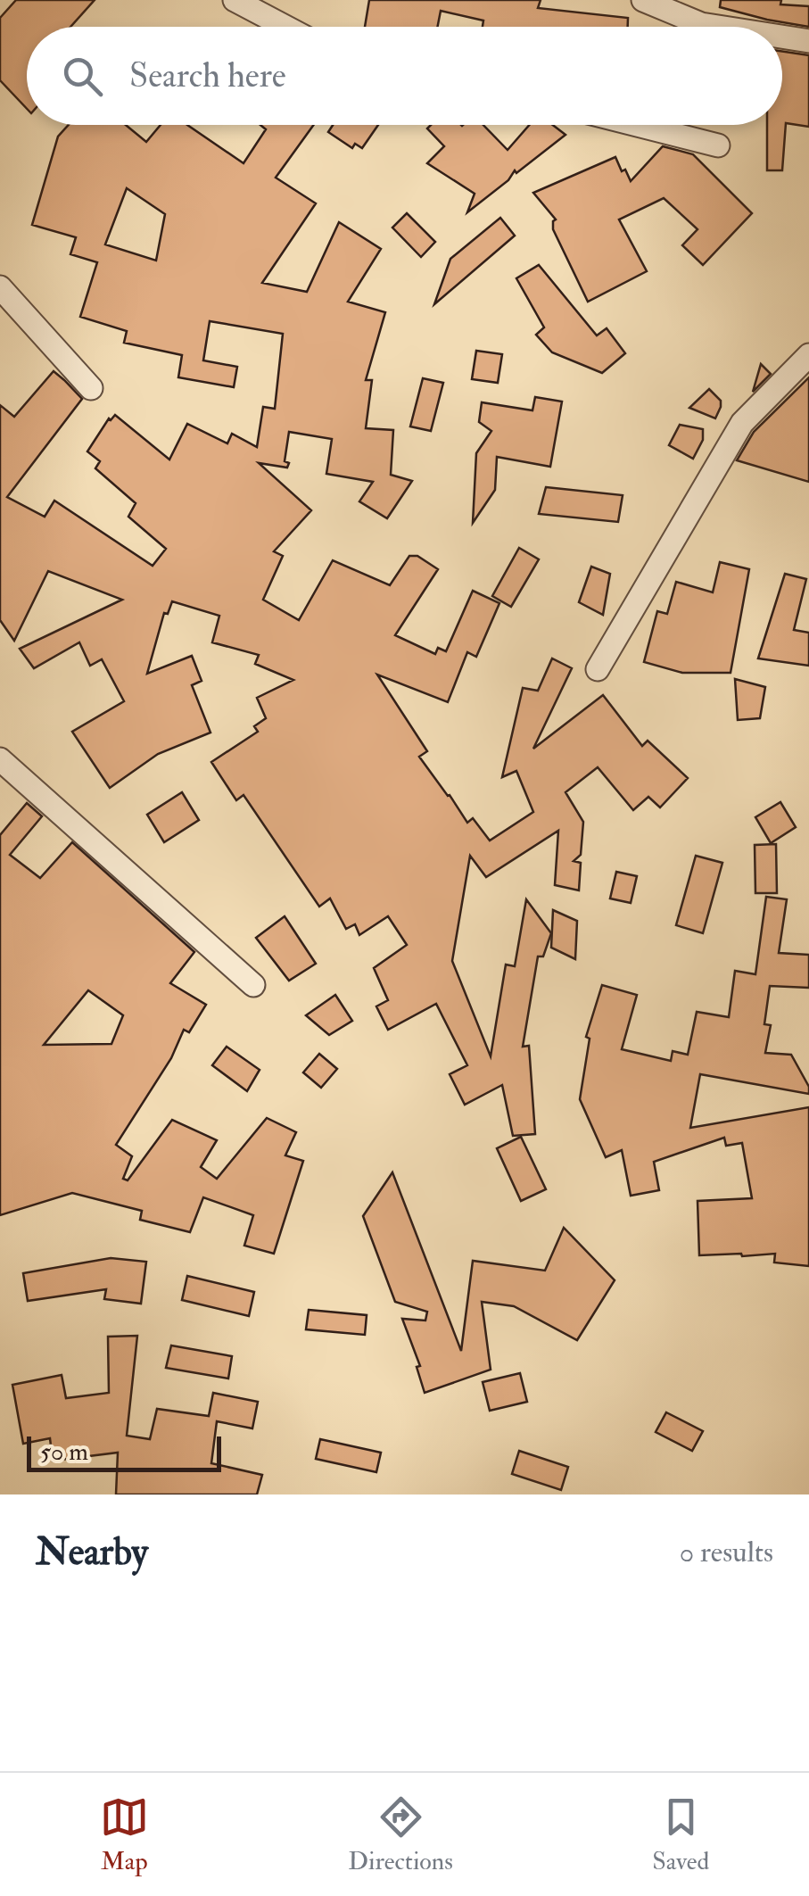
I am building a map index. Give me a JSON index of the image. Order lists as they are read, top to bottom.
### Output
{
  "scale_bar": "50 m",
  "page": {
    "search": "Search here",
    "scale": "50 m",
    "heading": ["Nearby", "0 results"],
    "nav": ["Map", "Directions", "Saved"]
  }
}
